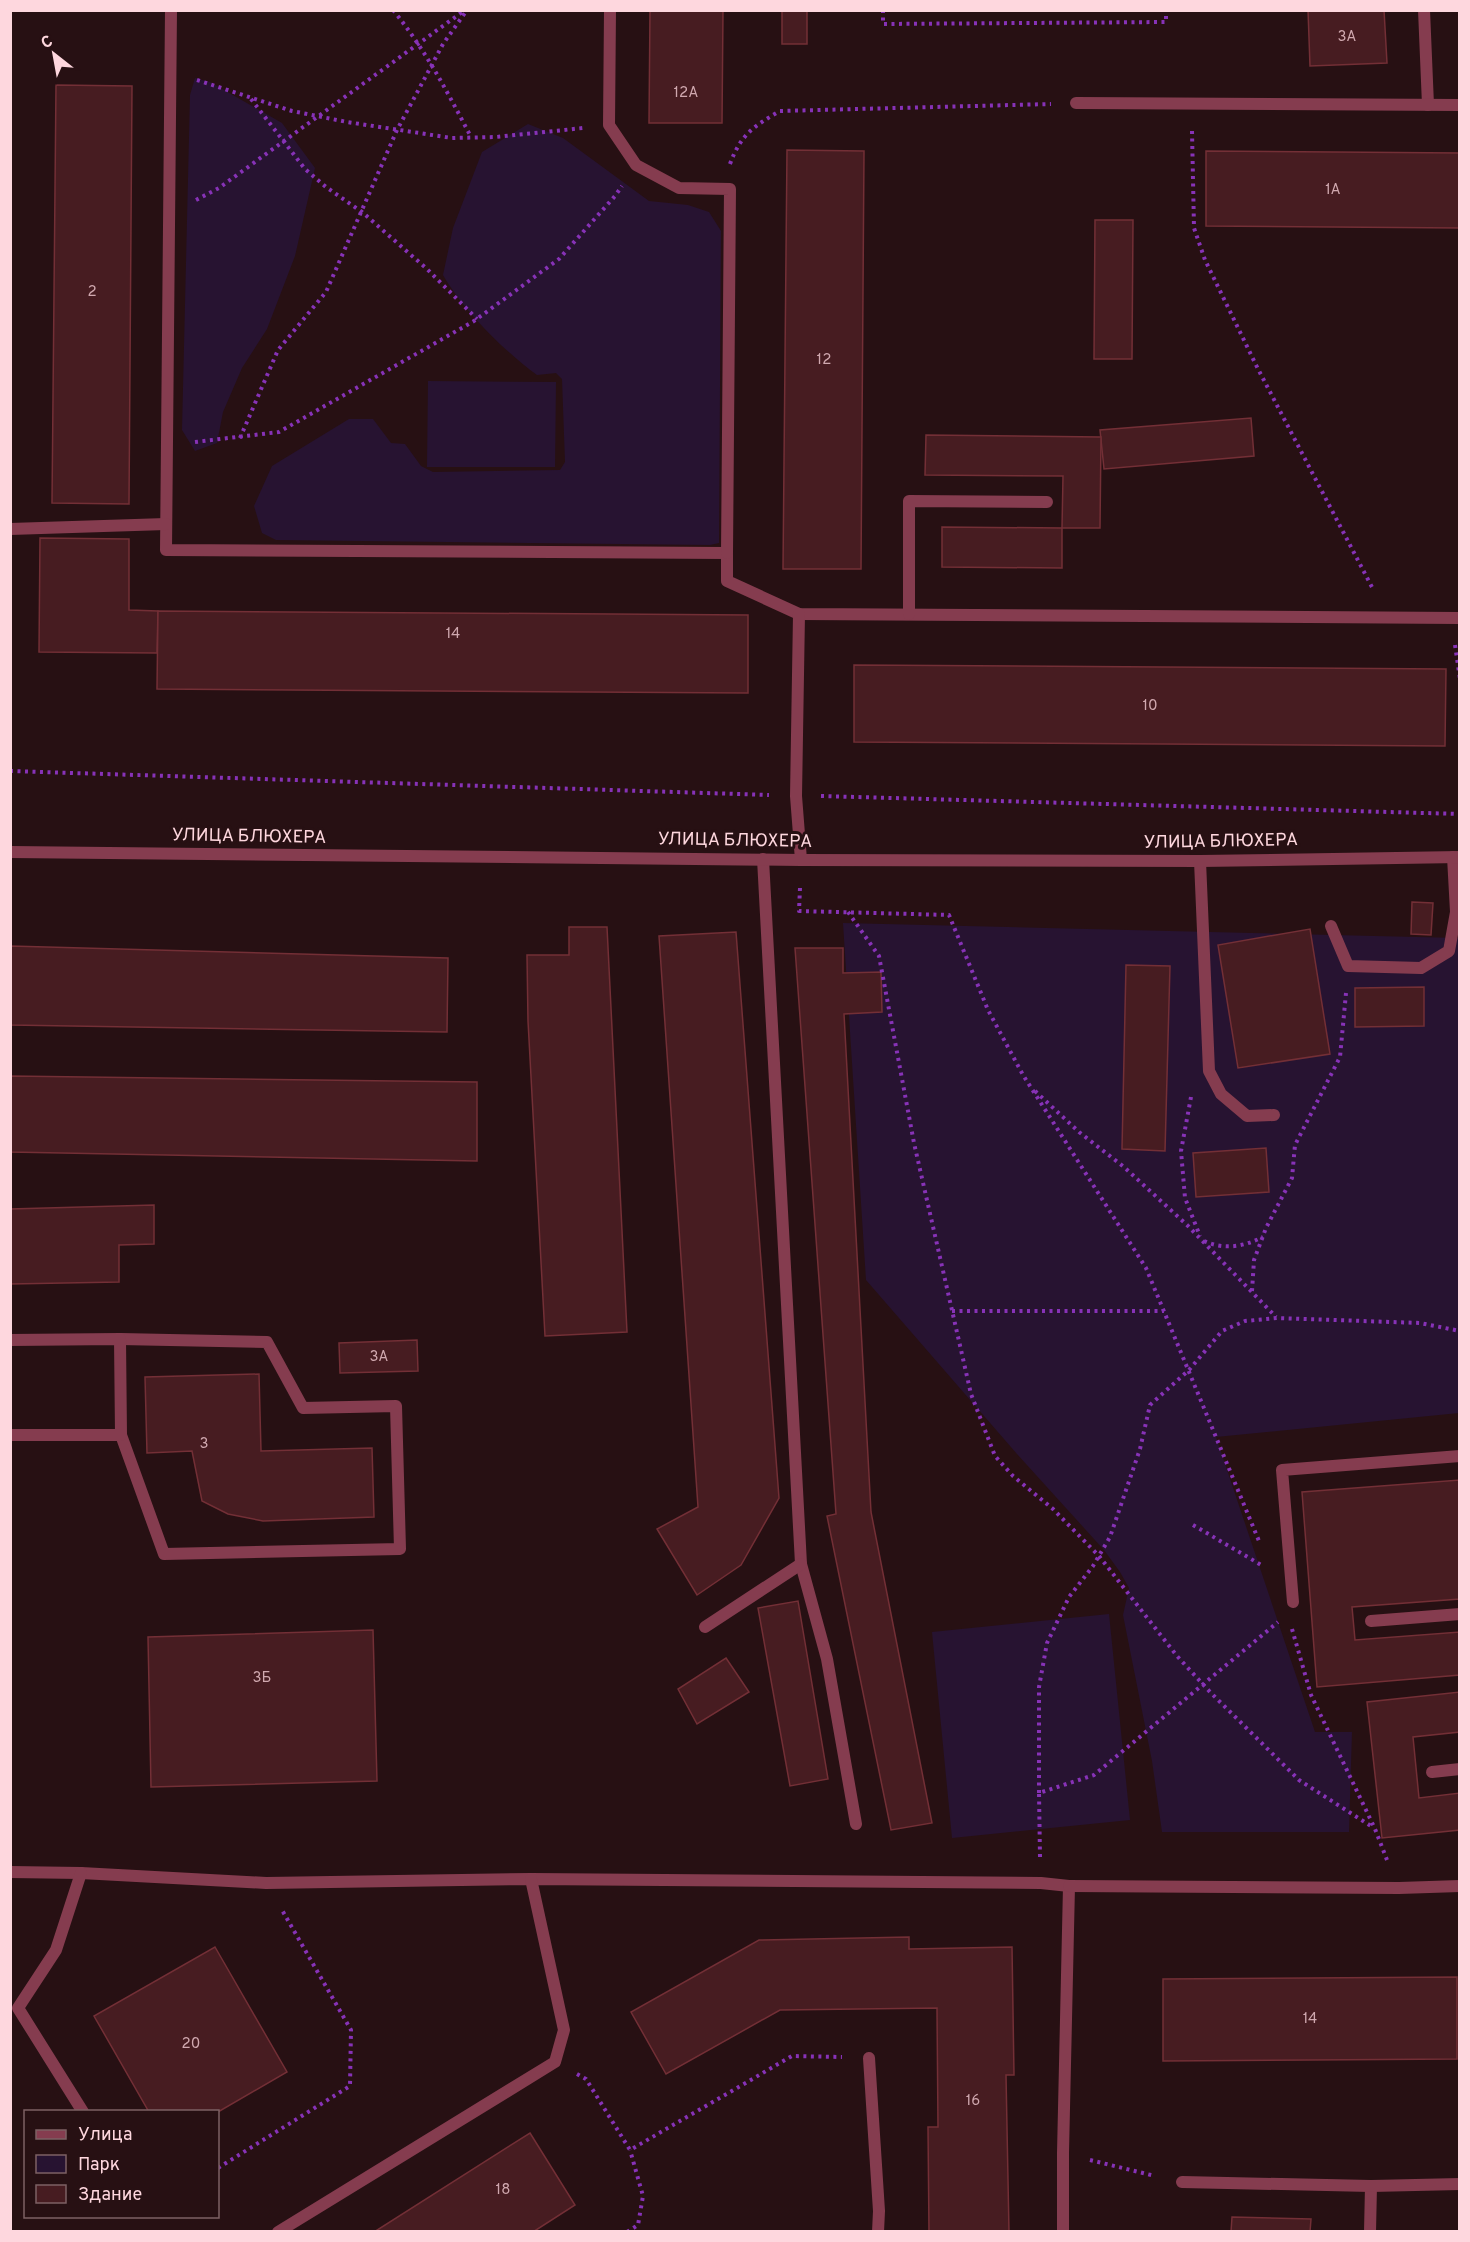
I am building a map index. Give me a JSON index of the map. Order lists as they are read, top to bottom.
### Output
{
  "streets": {
    "street": ["УЛИЦА БЛЮХЕРА"]
  },
  "house_numbers": [
    "3А",
    "12А",
    "1А",
    "2",
    "12",
    "14",
    "10",
    "3А",
    "3",
    "3Б",
    "14",
    "20",
    "16",
    "18"
  ],
  "legend": ["Улица", "Парк", "Здание"],
  "north": "top left"
}
